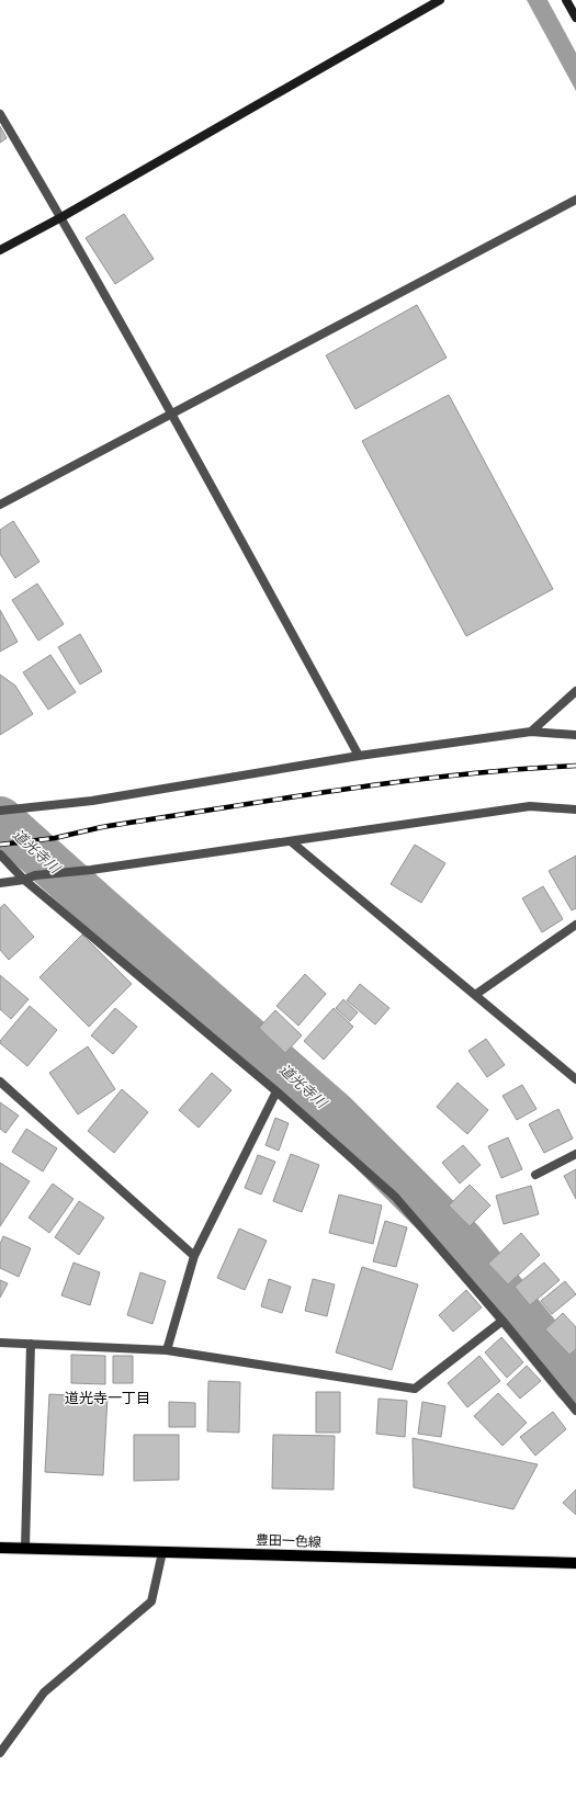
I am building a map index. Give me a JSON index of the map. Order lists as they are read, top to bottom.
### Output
{
  "streets": {
    "main road": ["豊田一色線"]
  },
  "districts": ["道光寺一丁目"],
  "water": ["道光寺川"]
}
